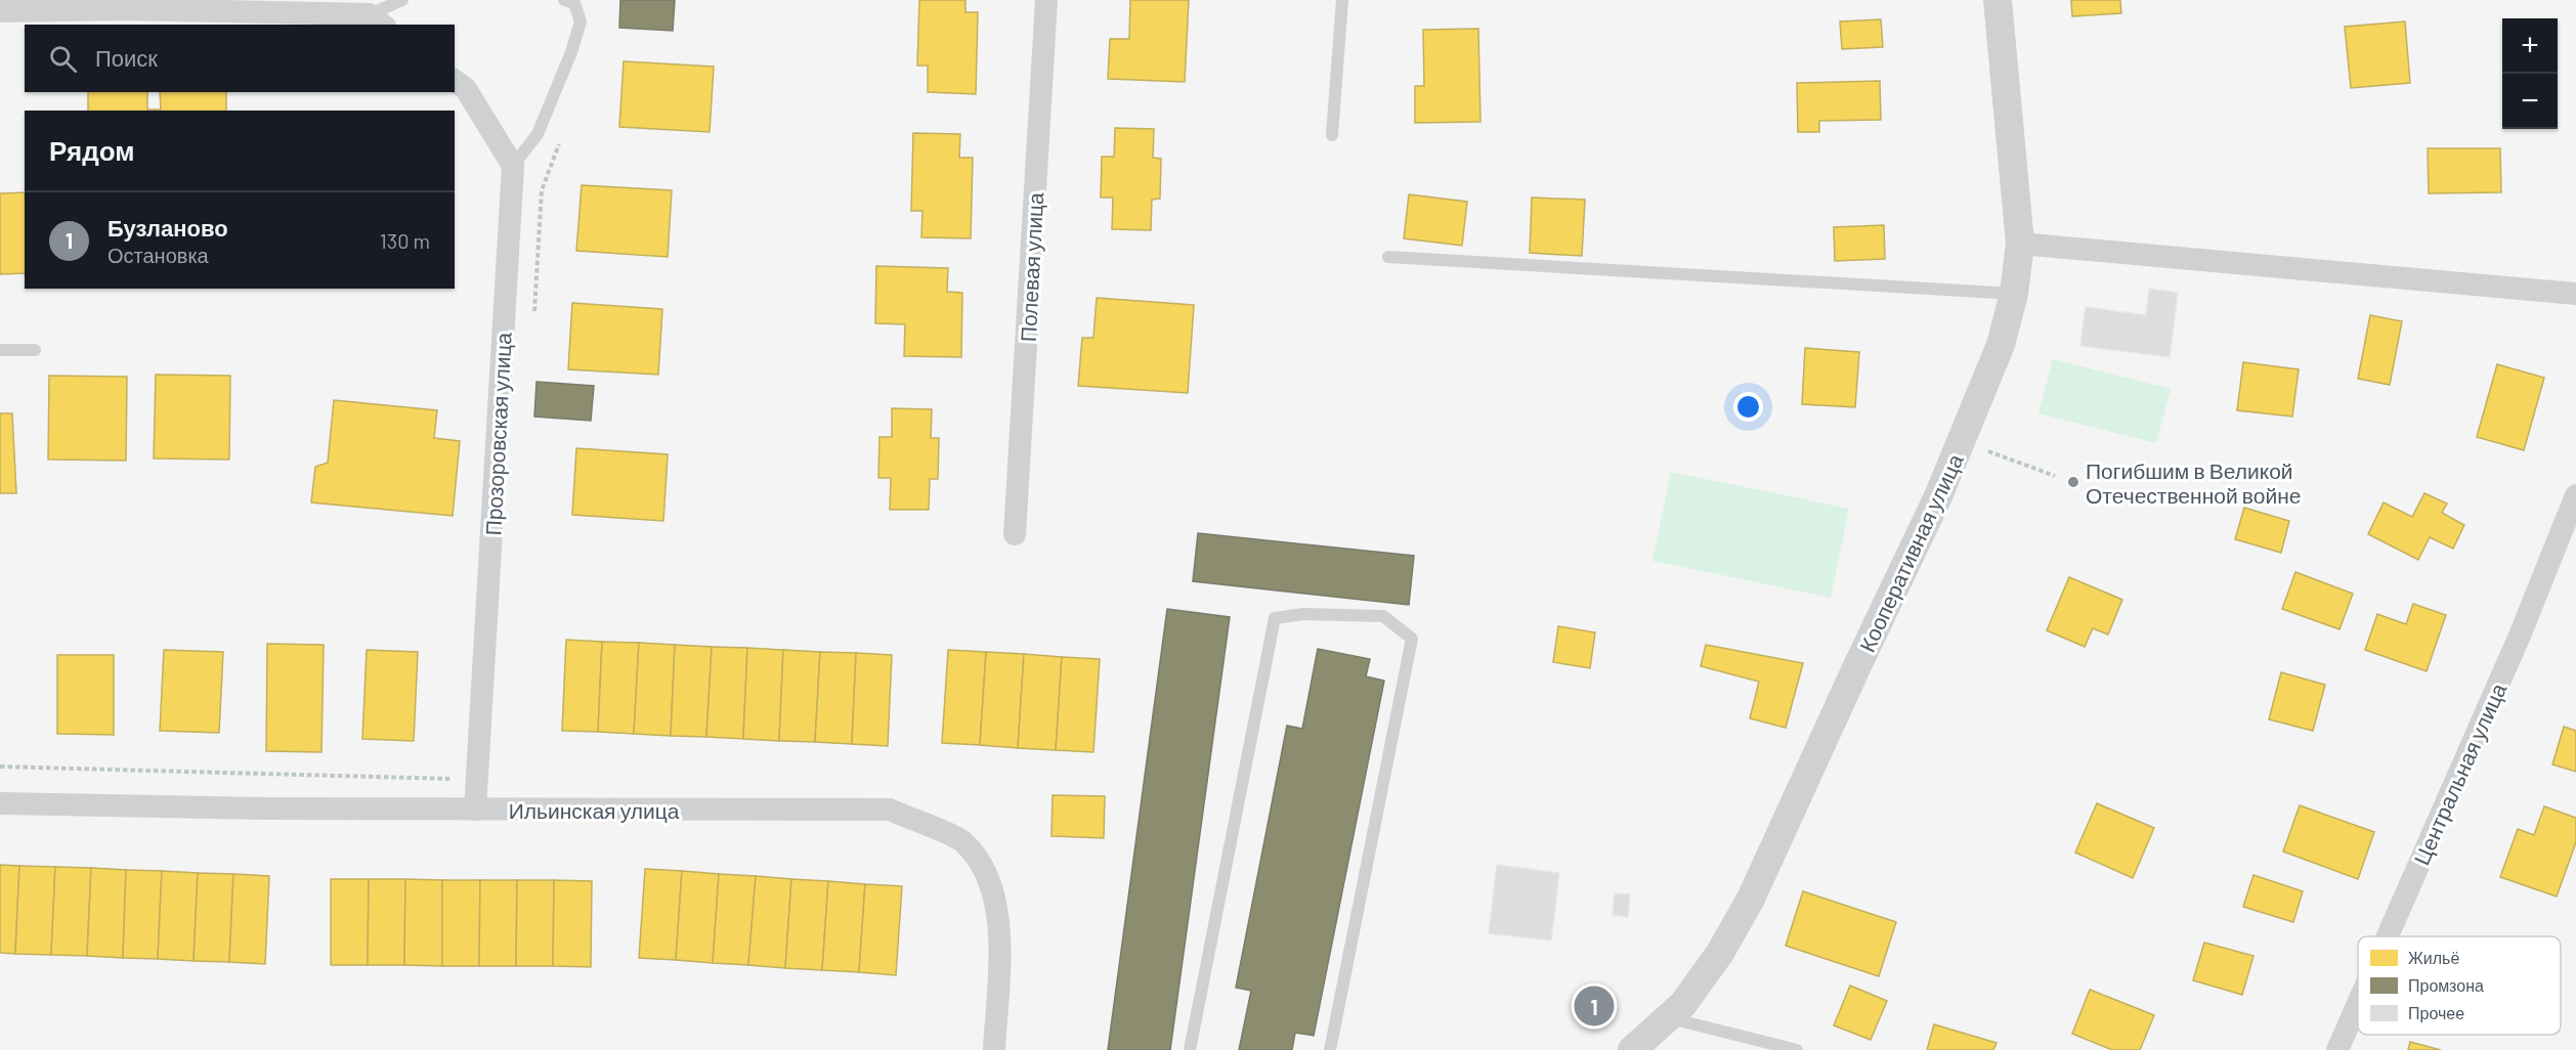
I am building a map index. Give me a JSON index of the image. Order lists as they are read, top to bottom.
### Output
{
  "streets": {
    "street": [
      "Полевая улица",
      "Прозоровская улица",
      "Кооперативная улица",
      "Центральная улица",
      "Ильинская улица"
    ]
  },
  "crossings": [
    ["Прозоровская улица", "Ильинская улица"]
  ],
  "places": ["Погибшим в Великой Отечественной войне"],
  "legend": ["Жильё", "Промзона", "Прочее"],
  "page": {
    "map_buttons": ["+", "−"],
    "search": "Поиск",
    "heading": "Рядом",
    "list": [
      {
        "mark": "1",
        "name": "Бузланово",
        "note": "Остановка",
        "value": "130 m"
      }
    ],
    "pins": "1"
  }
}
